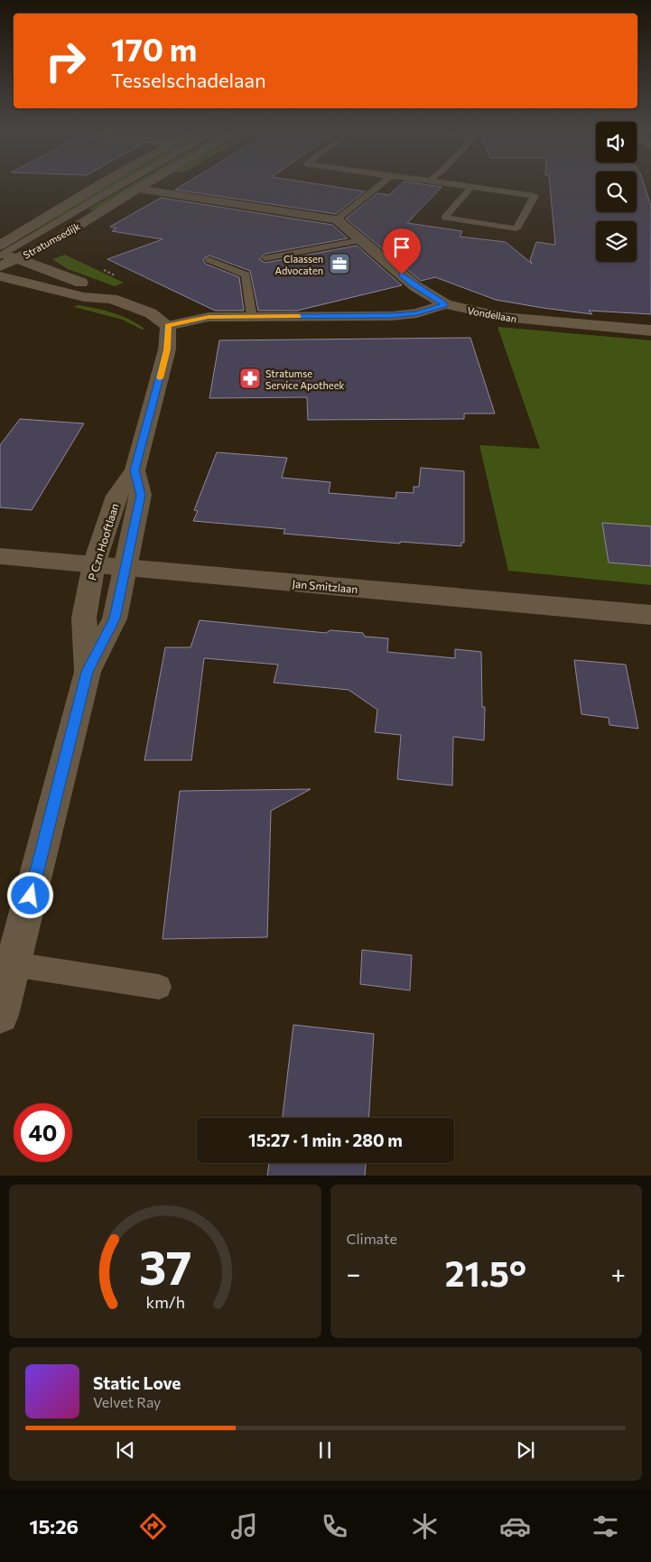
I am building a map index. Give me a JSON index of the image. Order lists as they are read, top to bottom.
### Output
{
  "streets": {
    "street": [
      "Stratumsedijk",
      "Vondellaan",
      "P Czn Hooftlaan",
      "Jan Smitzlaan"
    ]
  },
  "crossings": [
    ["P Czn Hooftlaan", "Jan Smitzlaan"]
  ],
  "places": {
    "office": ["Claassen Advocaten"],
    "pharmacy": ["Stratumse Service Apotheek"]
  },
  "page": {
    "turn": ["170 m", "Tesselschadelaan"],
    "limit": "40",
    "trip": "15:27 · 1 min · 280 m",
    "tile": "Climate",
    "heat": ["−", "21.5°", "+"],
    "song": ["Static Love", "Velvet Ray"],
    "tabs": "15:26",
    "gauge": ["37", "km/h"]
  }
}
